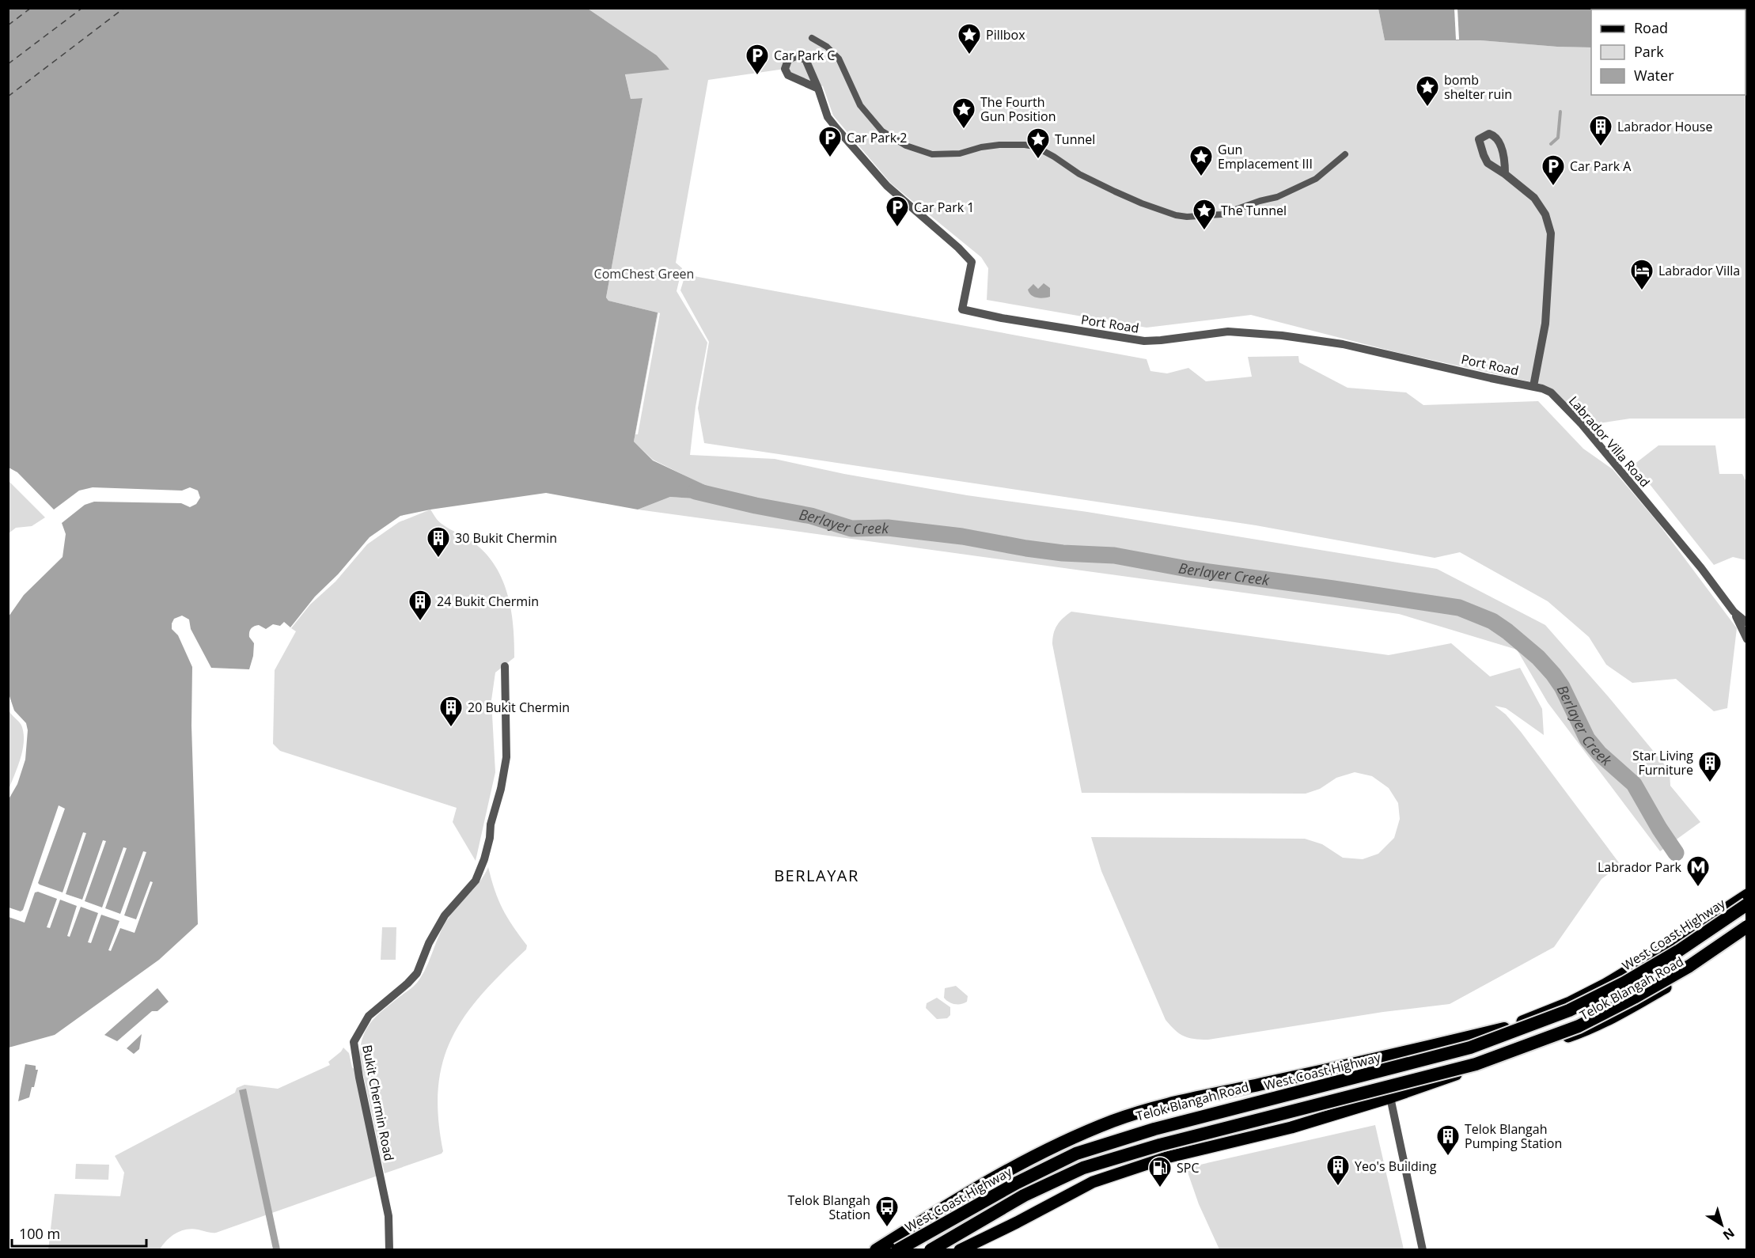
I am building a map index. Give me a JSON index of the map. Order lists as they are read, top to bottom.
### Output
{
  "streets": {
    "highway": ["West Coast Highway"],
    "main road": ["Telok Blangah Road"],
    "street": ["Port Road", "Labrador Villa Road", "Bukit Chermin Road"]
  },
  "crossings": [
    ["Port Road", "Labrador Villa Road"]
  ],
  "districts": ["BERLAYAR"],
  "water": ["Berlayer Creek"],
  "parks": ["ComChest Green"],
  "places": {
    "place": [
      "Pillbox",
      "bomb shelter ruin",
      "The Fourth Gun Position",
      "Tunnel",
      "Gun Emplacement III",
      "The Tunnel"
    ],
    "parking": [
      "Car Park C",
      "Car Park 2",
      "Car Park A",
      "Car Park 1"
    ],
    "building": [
      "Labrador House",
      "30 Bukit Chermin",
      "24 Bukit Chermin",
      "20 Bukit Chermin",
      "Star Living Furniture",
      "Telok Blangah Pumping Station",
      "Yeo's Building"
    ],
    "hotel": ["Labrador Villa"],
    "metro station": ["Labrador Park"],
    "fuel station": ["SPC"],
    "bus stop": ["Telok Blangah Station"]
  },
  "legend": ["Road", "Park", "Water"],
  "scale_bar": "100 m",
  "north": "bottom right"
}
